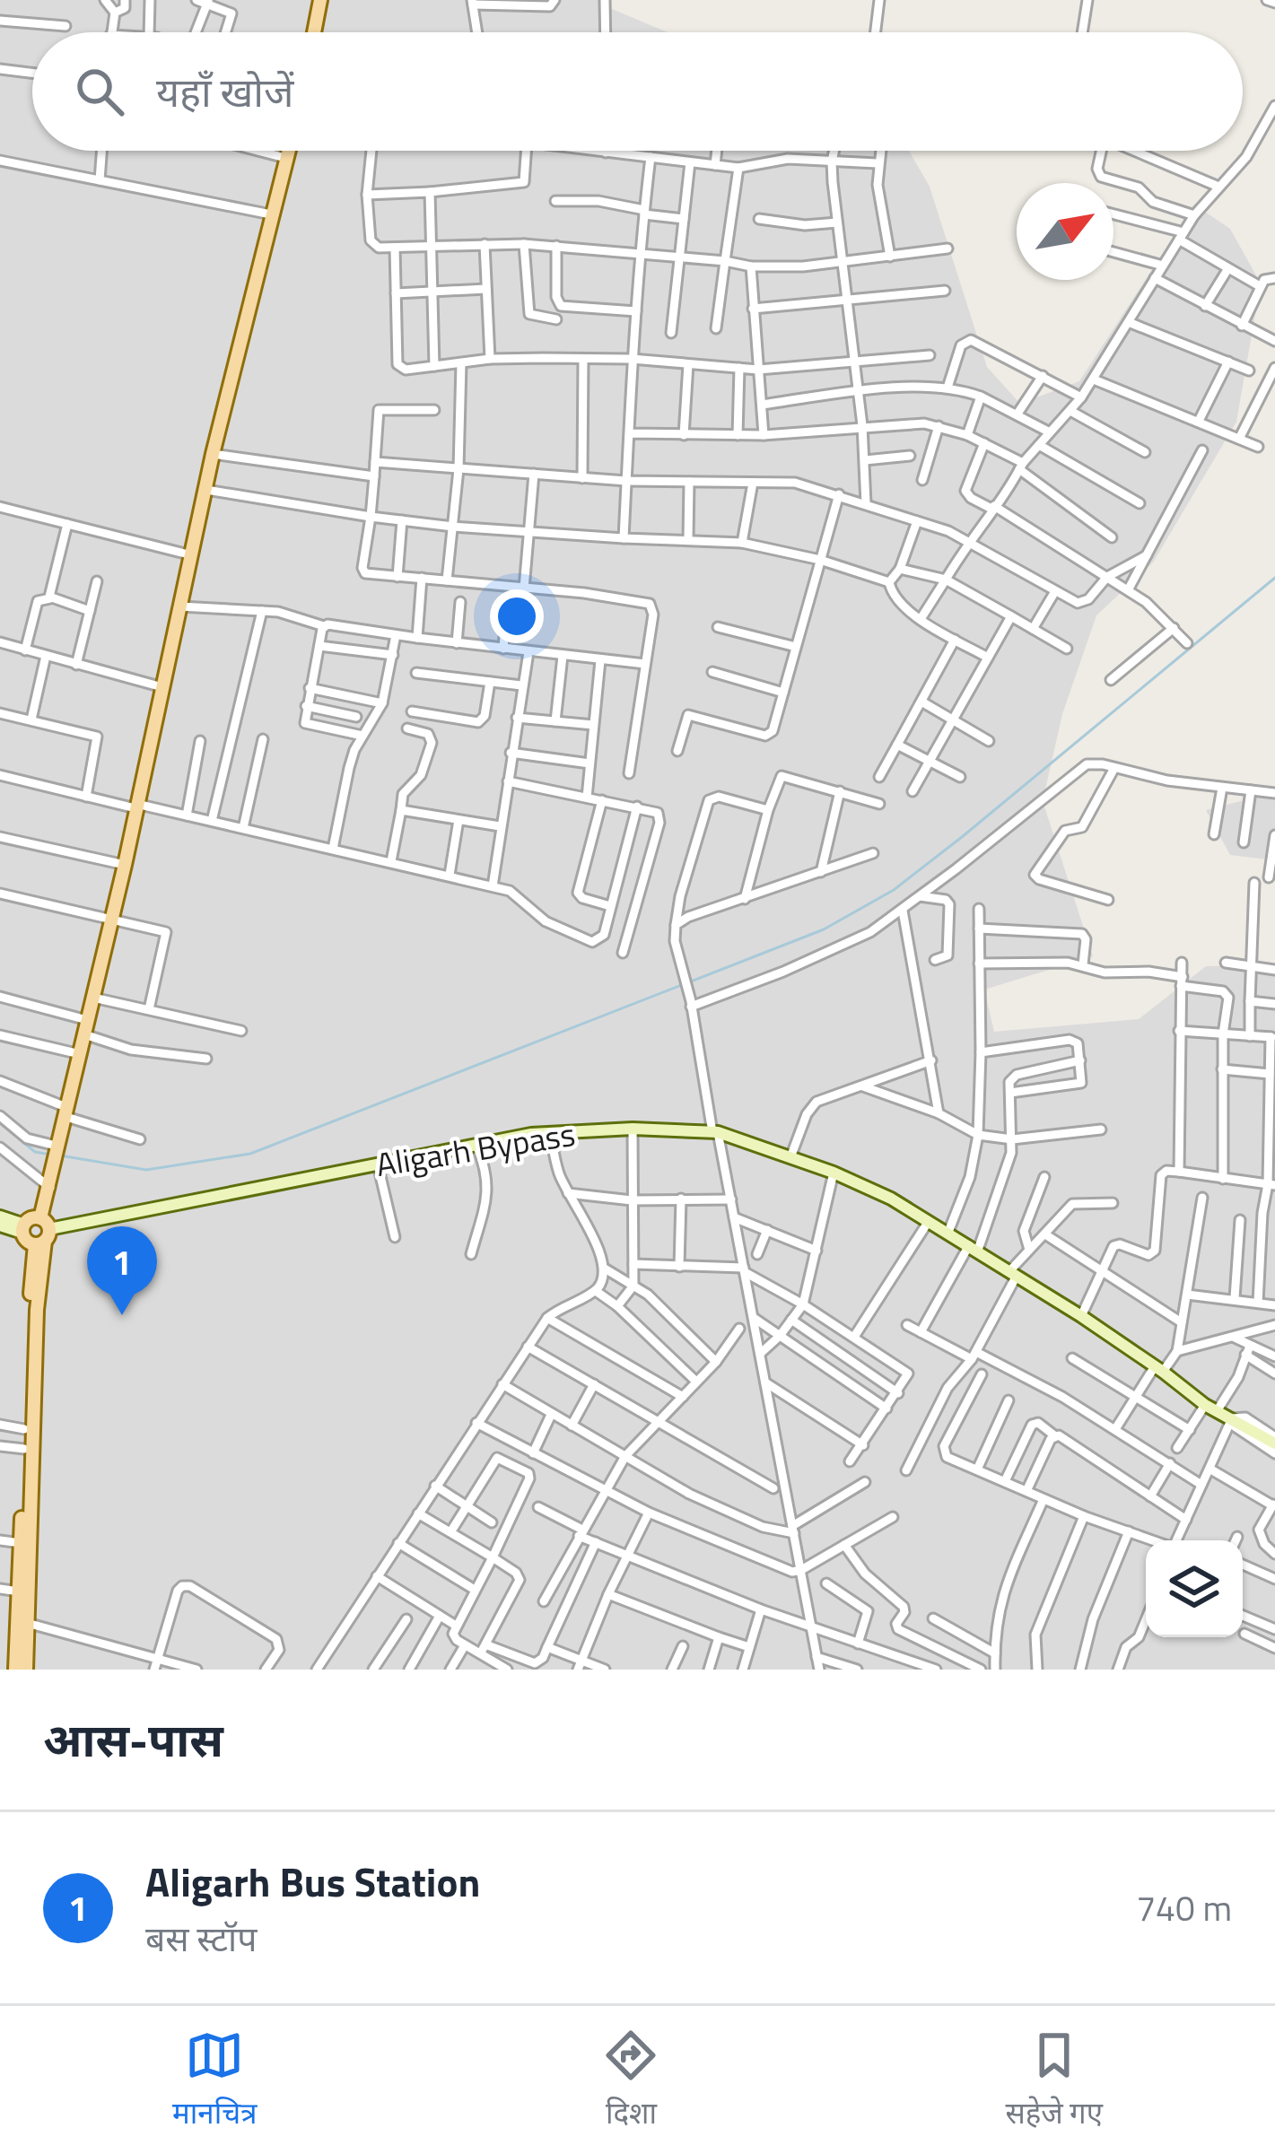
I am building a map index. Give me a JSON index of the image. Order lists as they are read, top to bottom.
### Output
{
  "streets": {
    "main road": ["Aligarh Bypass"]
  },
  "north": "top right",
  "page": {
    "search": "यहाँ खोजें",
    "pins": "1",
    "heading": "आस-पास",
    "list": [
      {
        "mark": "1",
        "name": "Aligarh Bus Station",
        "note": "बस स्टॉप",
        "value": "740 m"
      }
    ],
    "nav": ["मानचित्र", "दिशा", "सहेजे गए"]
  }
}
